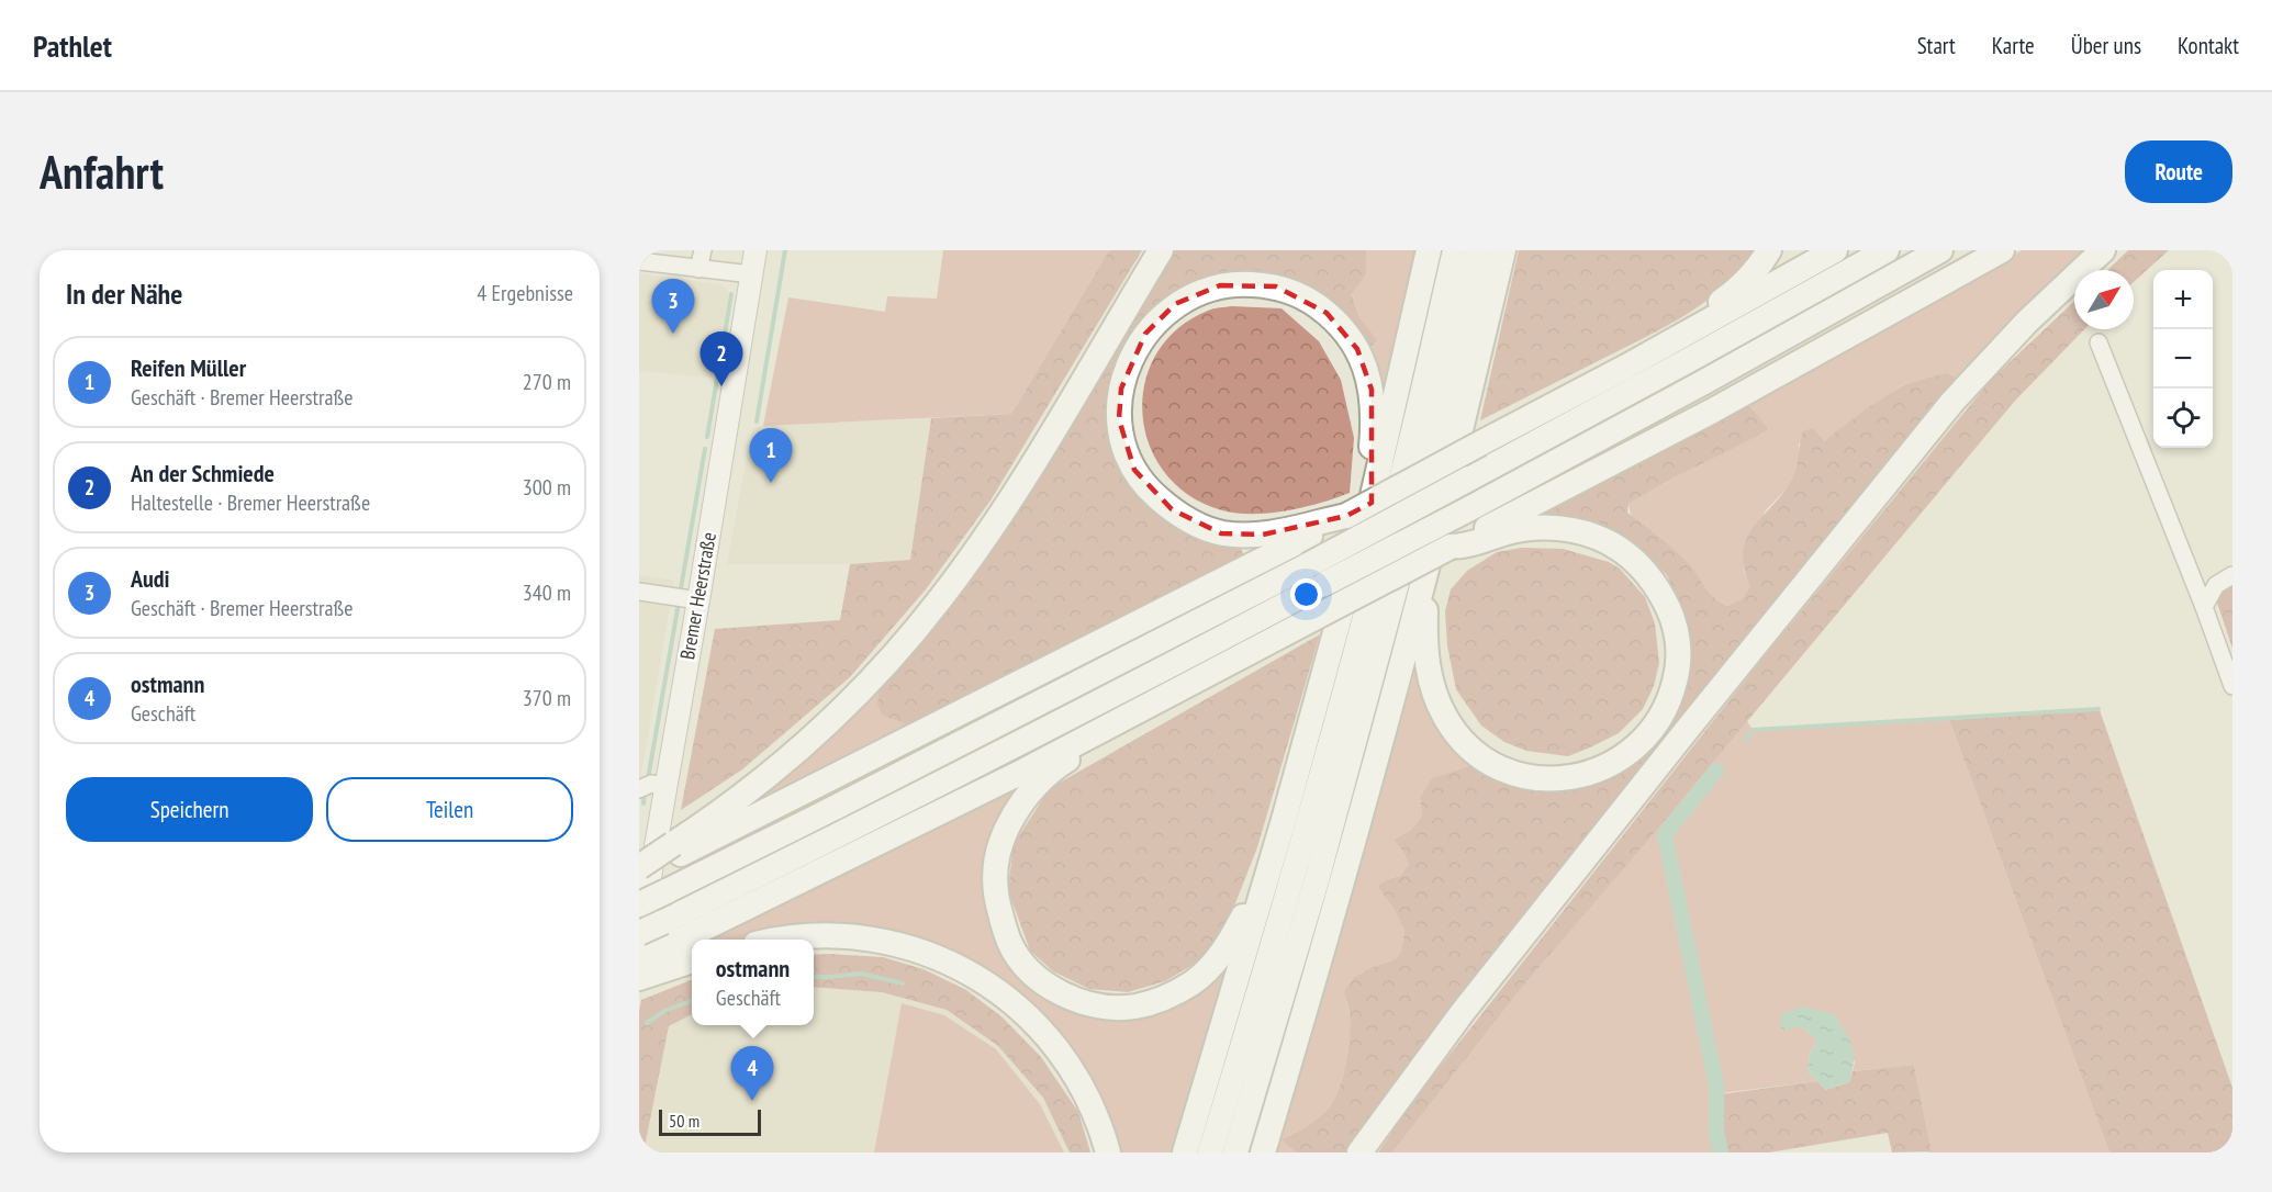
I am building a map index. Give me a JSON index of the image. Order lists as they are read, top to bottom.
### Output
{
  "streets": {
    "main road": ["Bremer Heerstraße"]
  },
  "scale_bar": "50 m",
  "north": "top right",
  "page": {
    "header": "Pathlet",
    "nav": [
      "Start",
      "Karte",
      "Über uns",
      "Kontakt"
    ],
    "buttons": [
      "Route",
      ["Speichern", "Teilen"]
    ],
    "title": "Anfahrt",
    "heading": ["In der Nähe", "4 Ergebnisse"],
    "map_buttons": ["+", "−"],
    "pins": [
      "3",
      "2",
      "1",
      "4"
    ],
    "list": [
      {
        "mark": "1",
        "name": "Reifen Müller",
        "note": "Geschäft · Bremer Heerstraße",
        "value": "270 m"
      },
      {
        "mark": "2",
        "name": "An der Schmiede",
        "note": "Haltestelle · Bremer Heerstraße",
        "value": "300 m"
      },
      {
        "mark": "3",
        "name": "Audi",
        "note": "Geschäft · Bremer Heerstraße",
        "value": "340 m"
      },
      {
        "mark": "4",
        "name": "ostmann",
        "note": "Geschäft",
        "value": "370 m"
      }
    ],
    "popup": ["ostmann", "Geschäft"],
    "scale": "50 m"
  }
}
